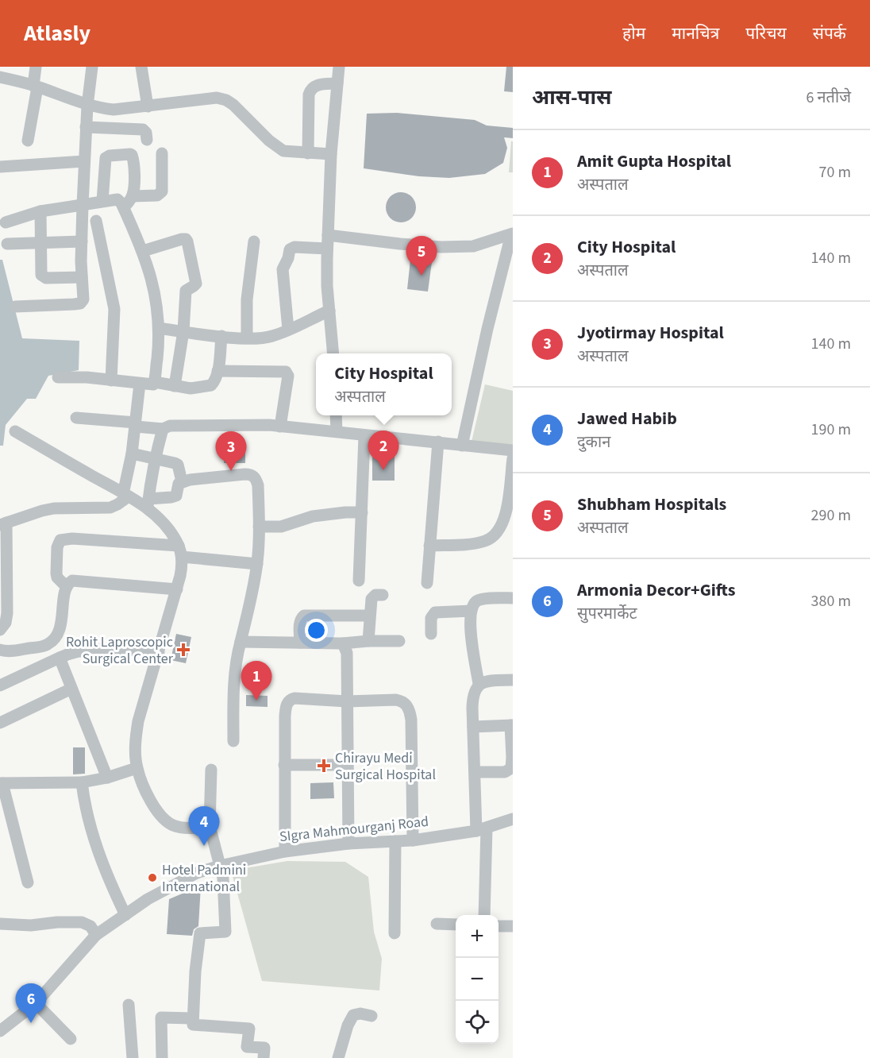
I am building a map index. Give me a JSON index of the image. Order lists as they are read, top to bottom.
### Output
{
  "streets": {
    "street": ["SIgra Mahmourganj Road"]
  },
  "places": {
    "health": ["Rohit Laproscopic Surgical Center", "Chirayu Medi Surgical Hospital"],
    "other": ["Hotel Padmini International"]
  },
  "page": {
    "header": "Atlasly",
    "nav": [
      "होम",
      "मानचित्र",
      "परिचय",
      "संपर्क"
    ],
    "heading": ["आस-पास", "6 नतीजे"],
    "list": [
      {
        "mark": "1",
        "name": "Amit Gupta Hospital",
        "note": "अस्पताल",
        "value": "70 m"
      },
      {
        "mark": "2",
        "name": "City Hospital",
        "note": "अस्पताल",
        "value": "140 m"
      },
      {
        "mark": "3",
        "name": "Jyotirmay Hospital",
        "note": "अस्पताल",
        "value": "140 m"
      },
      {
        "mark": "4",
        "name": "Jawed Habib",
        "note": "दुकान",
        "value": "190 m"
      },
      {
        "mark": "5",
        "name": "Shubham Hospitals",
        "note": "अस्पताल",
        "value": "290 m"
      },
      {
        "mark": "6",
        "name": "Armonia Decor+Gifts",
        "note": "सुपरमार्केट",
        "value": "380 m"
      }
    ],
    "pins": [
      "5",
      "2",
      "3",
      "1",
      "4",
      "6"
    ],
    "popup": ["City Hospital", "अस्पताल"],
    "map_buttons": ["+", "−"]
  }
}
